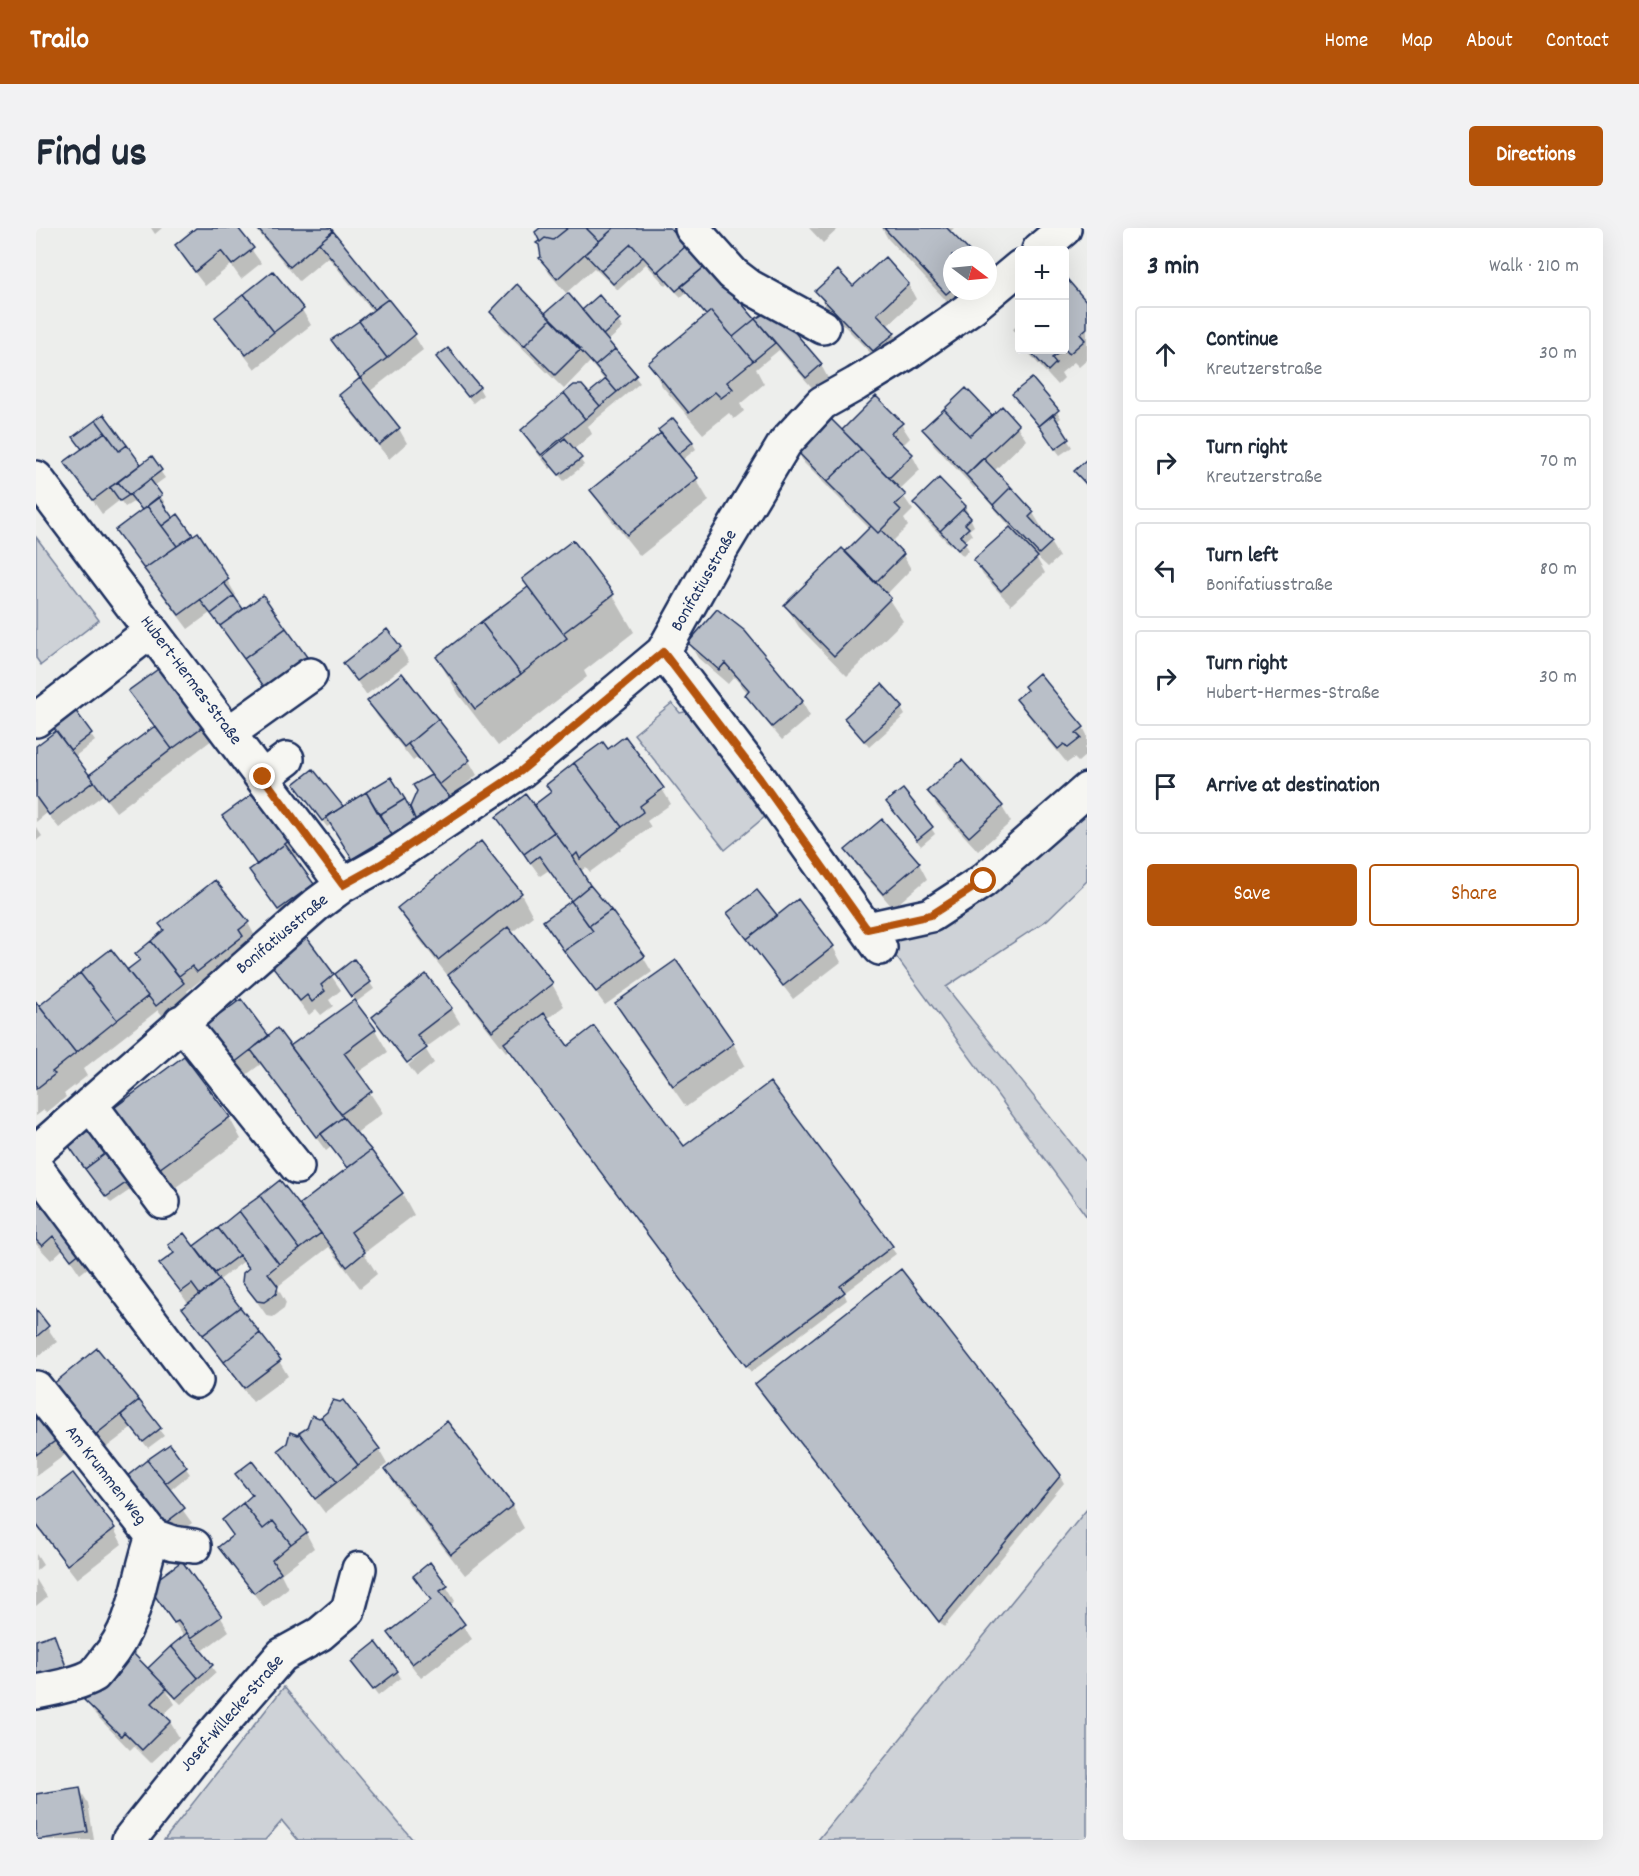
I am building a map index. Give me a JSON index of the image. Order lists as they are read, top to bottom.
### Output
{
  "streets": {
    "street": [
      "Bonifatiusstraße",
      "Hubert-Hermes-Straße",
      "Am Krummen Weg",
      "Josef-Willecke-Straße"
    ]
  },
  "crossings": [
    ["Bonifatiusstraße", "Hubert-Hermes-Straße"]
  ],
  "north": "right",
  "page": {
    "header": "Trailo",
    "nav": [
      "Home",
      "Map",
      "About",
      "Contact"
    ],
    "title": "Find us",
    "buttons": [
      "Directions",
      ["Save", "Share"]
    ],
    "heading": ["3 min", "Walk · 210 m"],
    "map_buttons": ["+", "−"],
    "list": [
      ["Continue", "Kreutzerstraße", "30 m"],
      ["Turn right", "Kreutzerstraße", "70 m"],
      ["Turn left", "Bonifatiusstraße", "80 m"],
      ["Turn right", "Hubert-Hermes-Straße", "30 m"],
      "Arrive at destination"
    ]
  }
}
